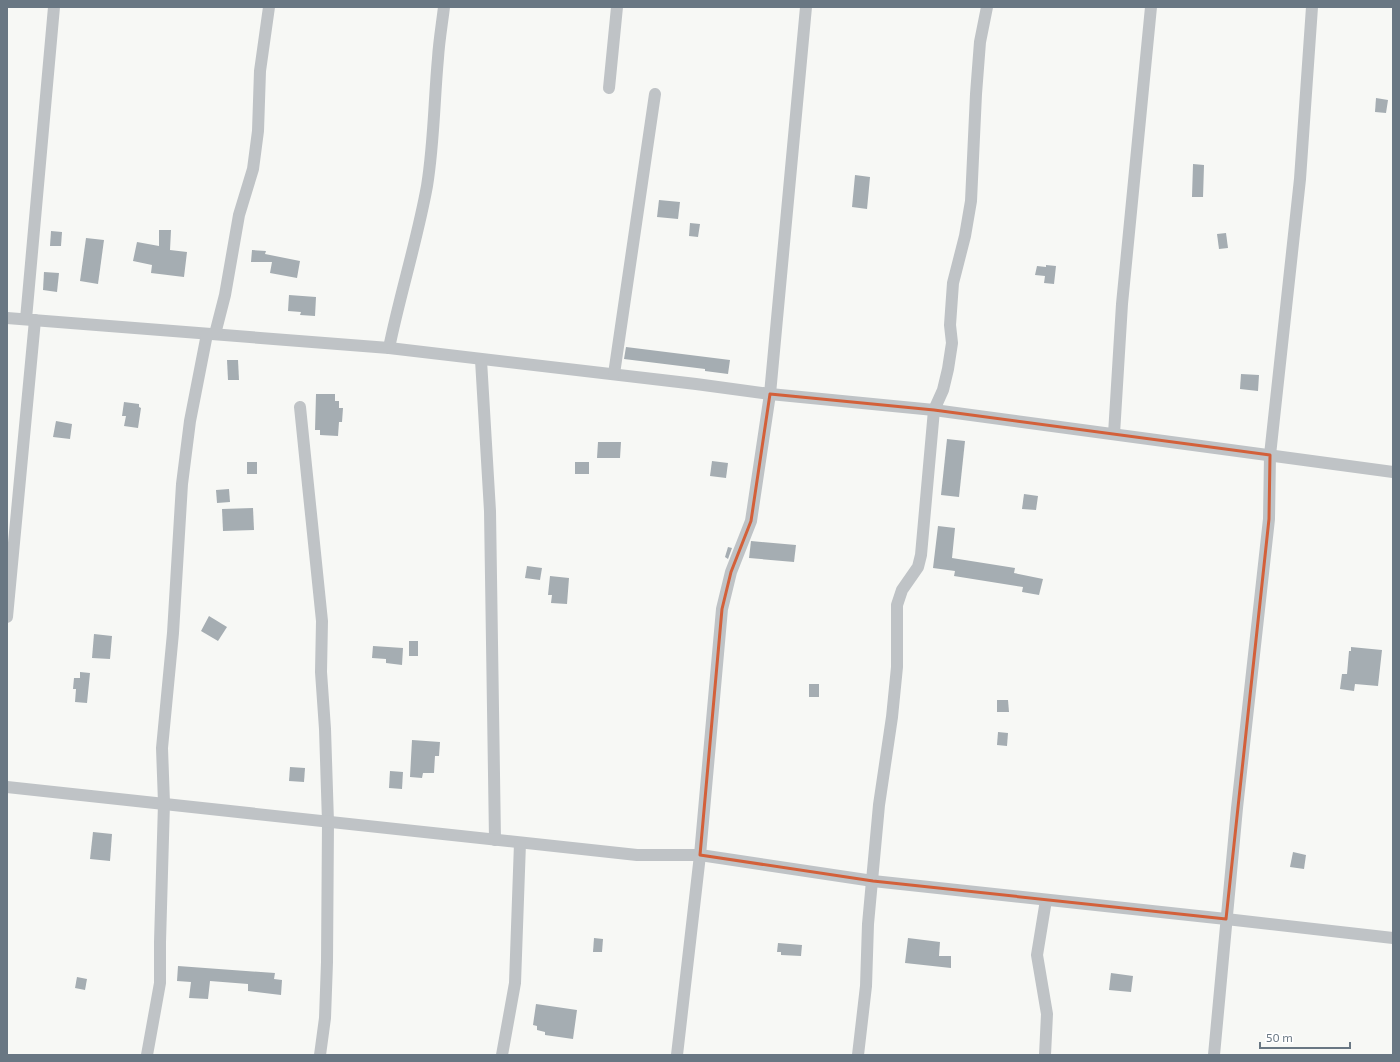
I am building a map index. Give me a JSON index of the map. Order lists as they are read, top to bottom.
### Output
{
  "scale_bar": "50 m"
}
